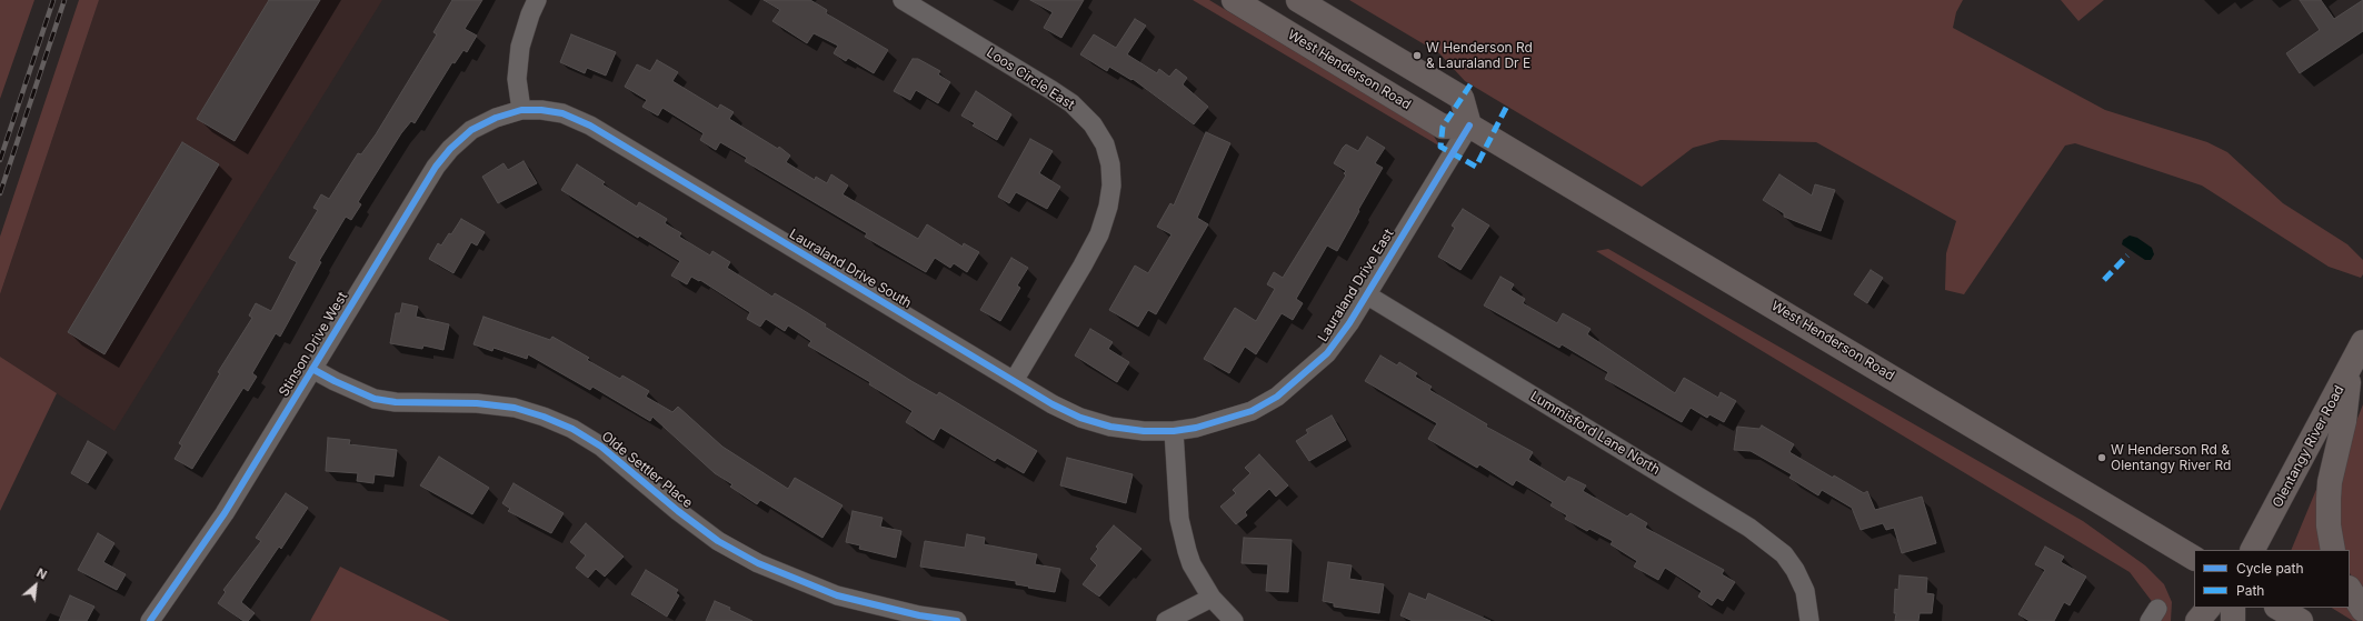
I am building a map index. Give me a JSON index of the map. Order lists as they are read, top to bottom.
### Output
{
  "streets": {
    "main road": ["West Henderson Road", "Olentangy River Road"],
    "street": [
      "Loos Circle East",
      "Lauraland Drive South",
      "Lauraland Drive East",
      "Stinson Drive West",
      "Lummisford Lane North",
      "Olde Settler Place"
    ]
  },
  "crossings": [
    ["West Henderson Road", "Lauraland Drive East"],
    ["Loos Circle East", "Lauraland Drive South"],
    ["Lauraland Drive South", "Lauraland Drive East"],
    ["Lauraland Drive South", "Stinson Drive West"],
    ["Lauraland Drive East", "Lummisford Lane North"],
    ["Stinson Drive West", "Olde Settler Place"]
  ],
  "places": ["W Henderson Rd & Lauraland Dr E", "W Henderson Rd & Olentangy River Rd"],
  "legend": ["Cycle path", "Path"],
  "north": "top right"
}
